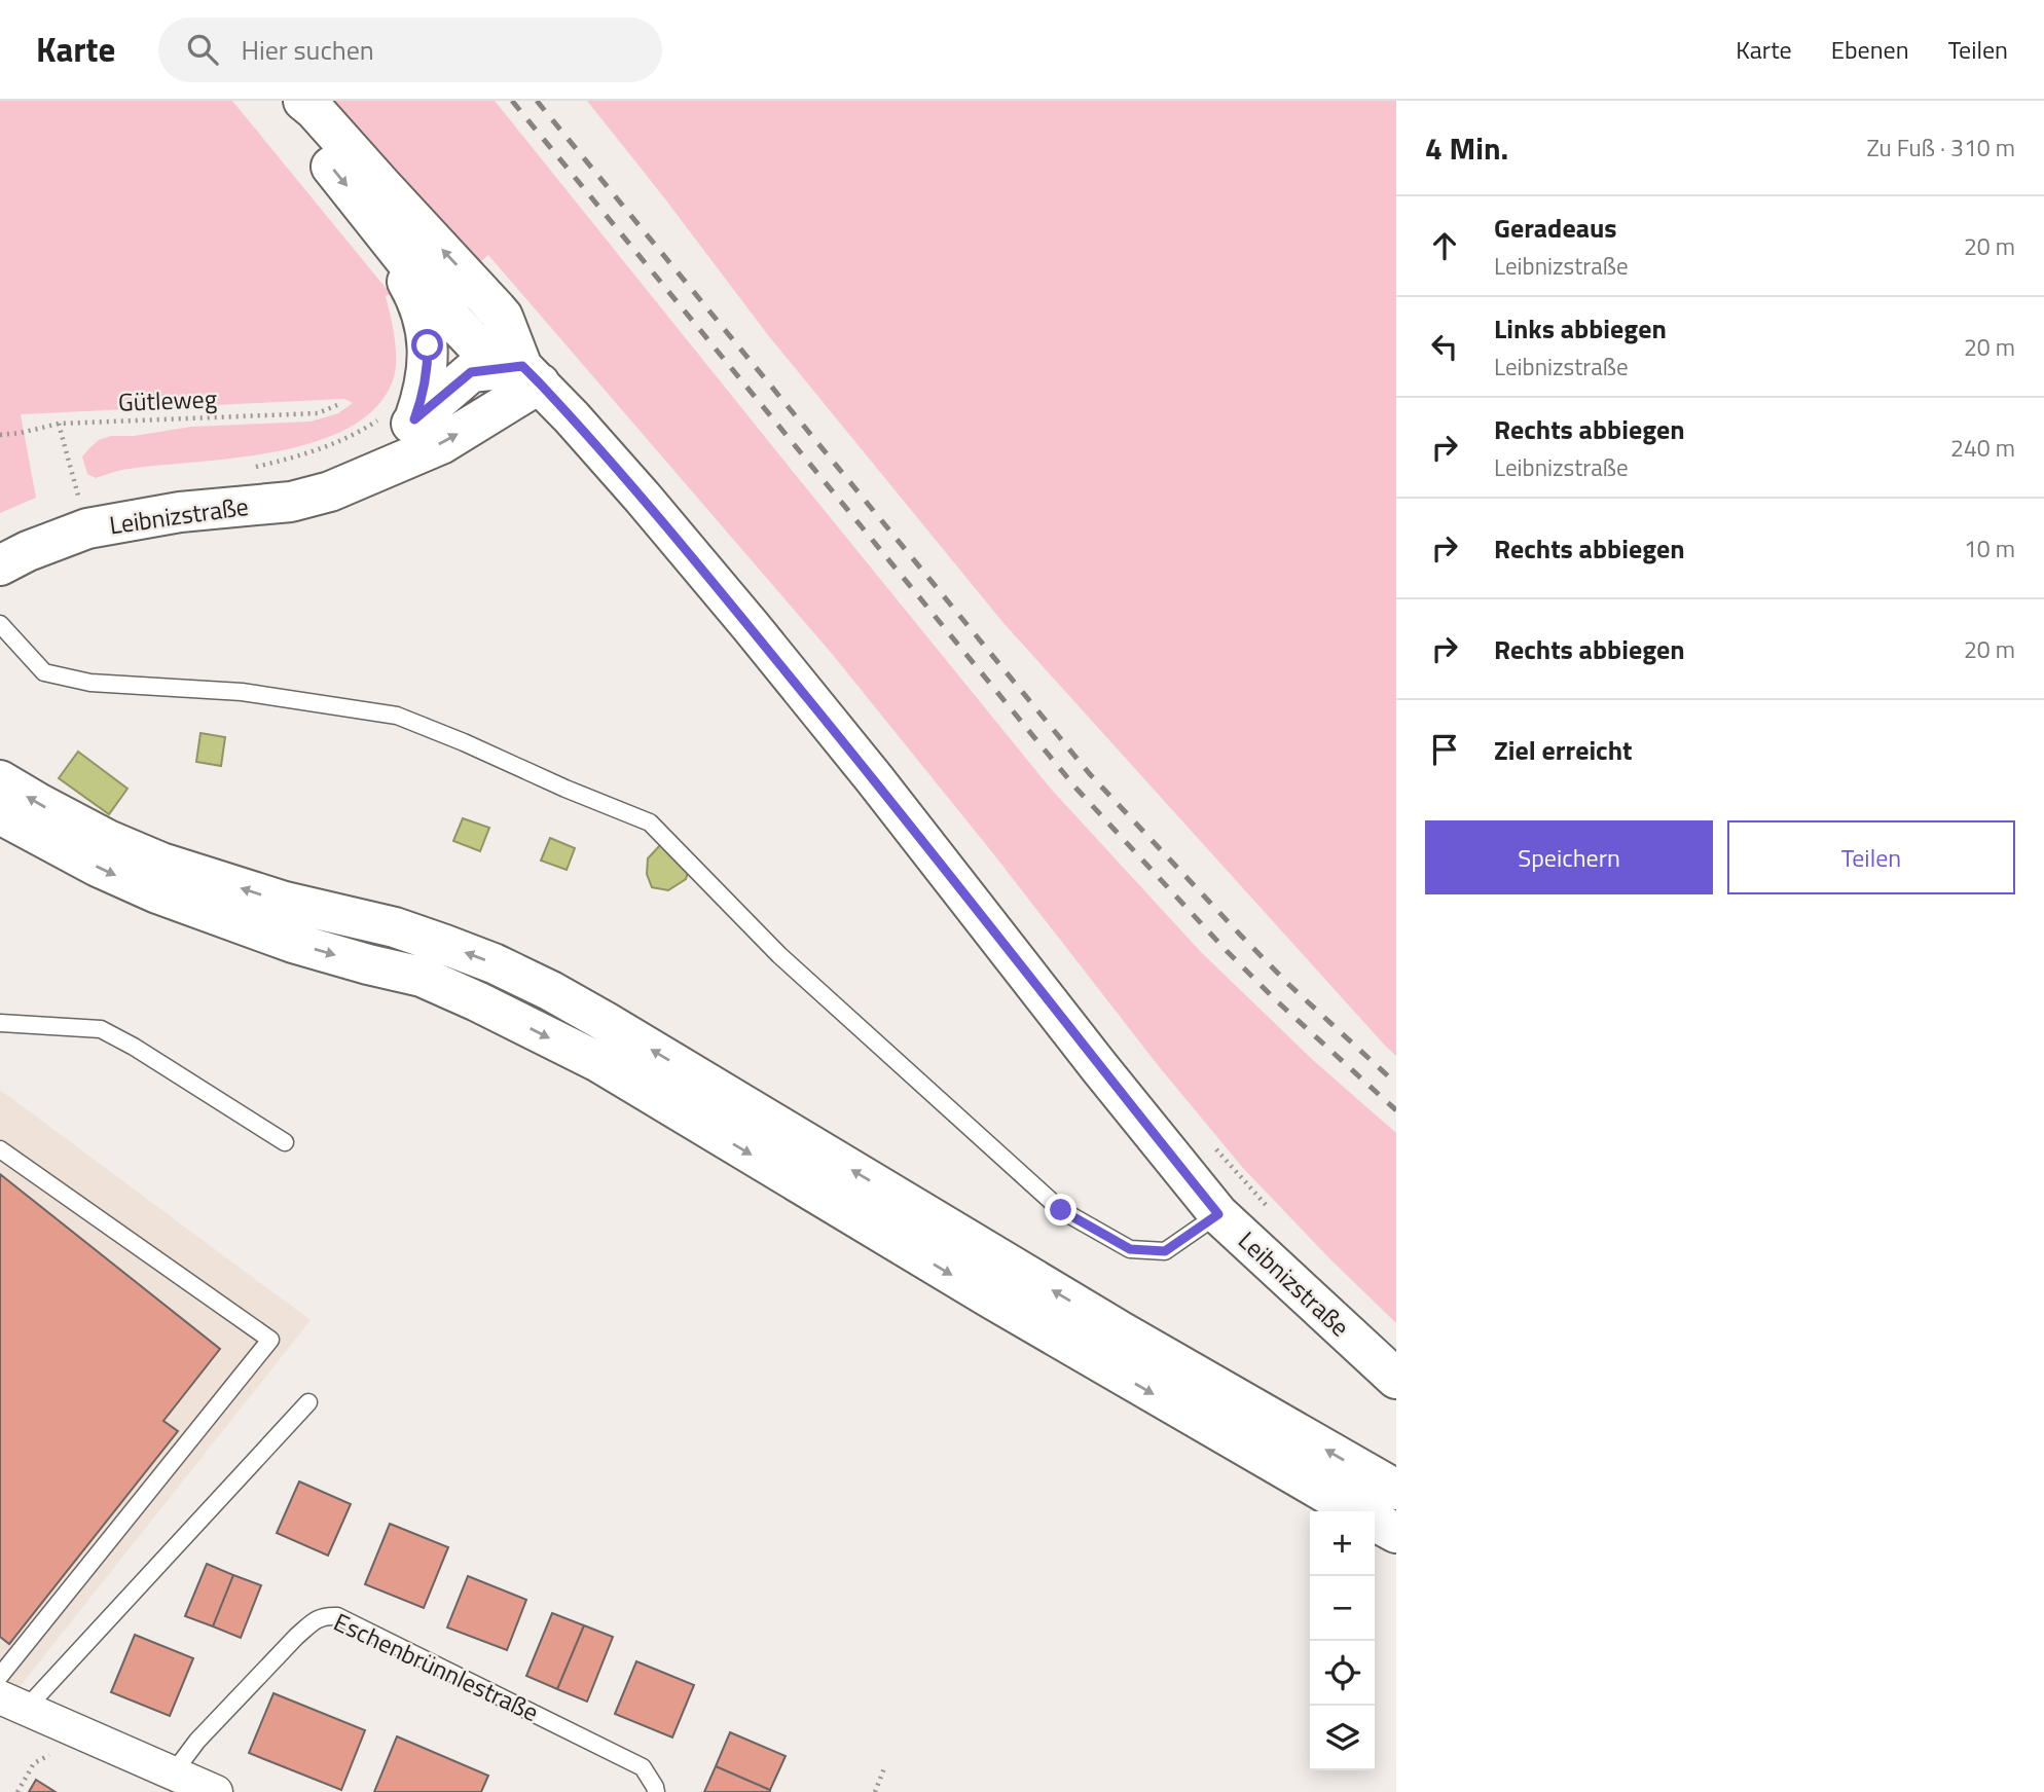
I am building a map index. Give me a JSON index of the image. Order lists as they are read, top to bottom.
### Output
{
  "streets": {
    "main road": ["Leibnizstraße"],
    "lane": ["Eschenbrünnlestraße"],
    "path": ["Gütleweg"]
  },
  "page": {
    "header": "Karte",
    "search": "Hier suchen",
    "nav": ["Karte", "Ebenen", "Teilen"],
    "heading": ["4 Min.", "Zu Fuß · 310 m"],
    "list": [
      ["Geradeaus", "Leibnizstraße", "20 m"],
      ["Links abbiegen", "Leibnizstraße", "20 m"],
      ["Rechts abbiegen", "Leibnizstraße", "240 m"],
      ["Rechts abbiegen", "10 m"],
      ["Rechts abbiegen", "20 m"],
      "Ziel erreicht"
    ],
    "buttons": ["Speichern", "Teilen"],
    "map_buttons": ["+", "−"]
  }
}
